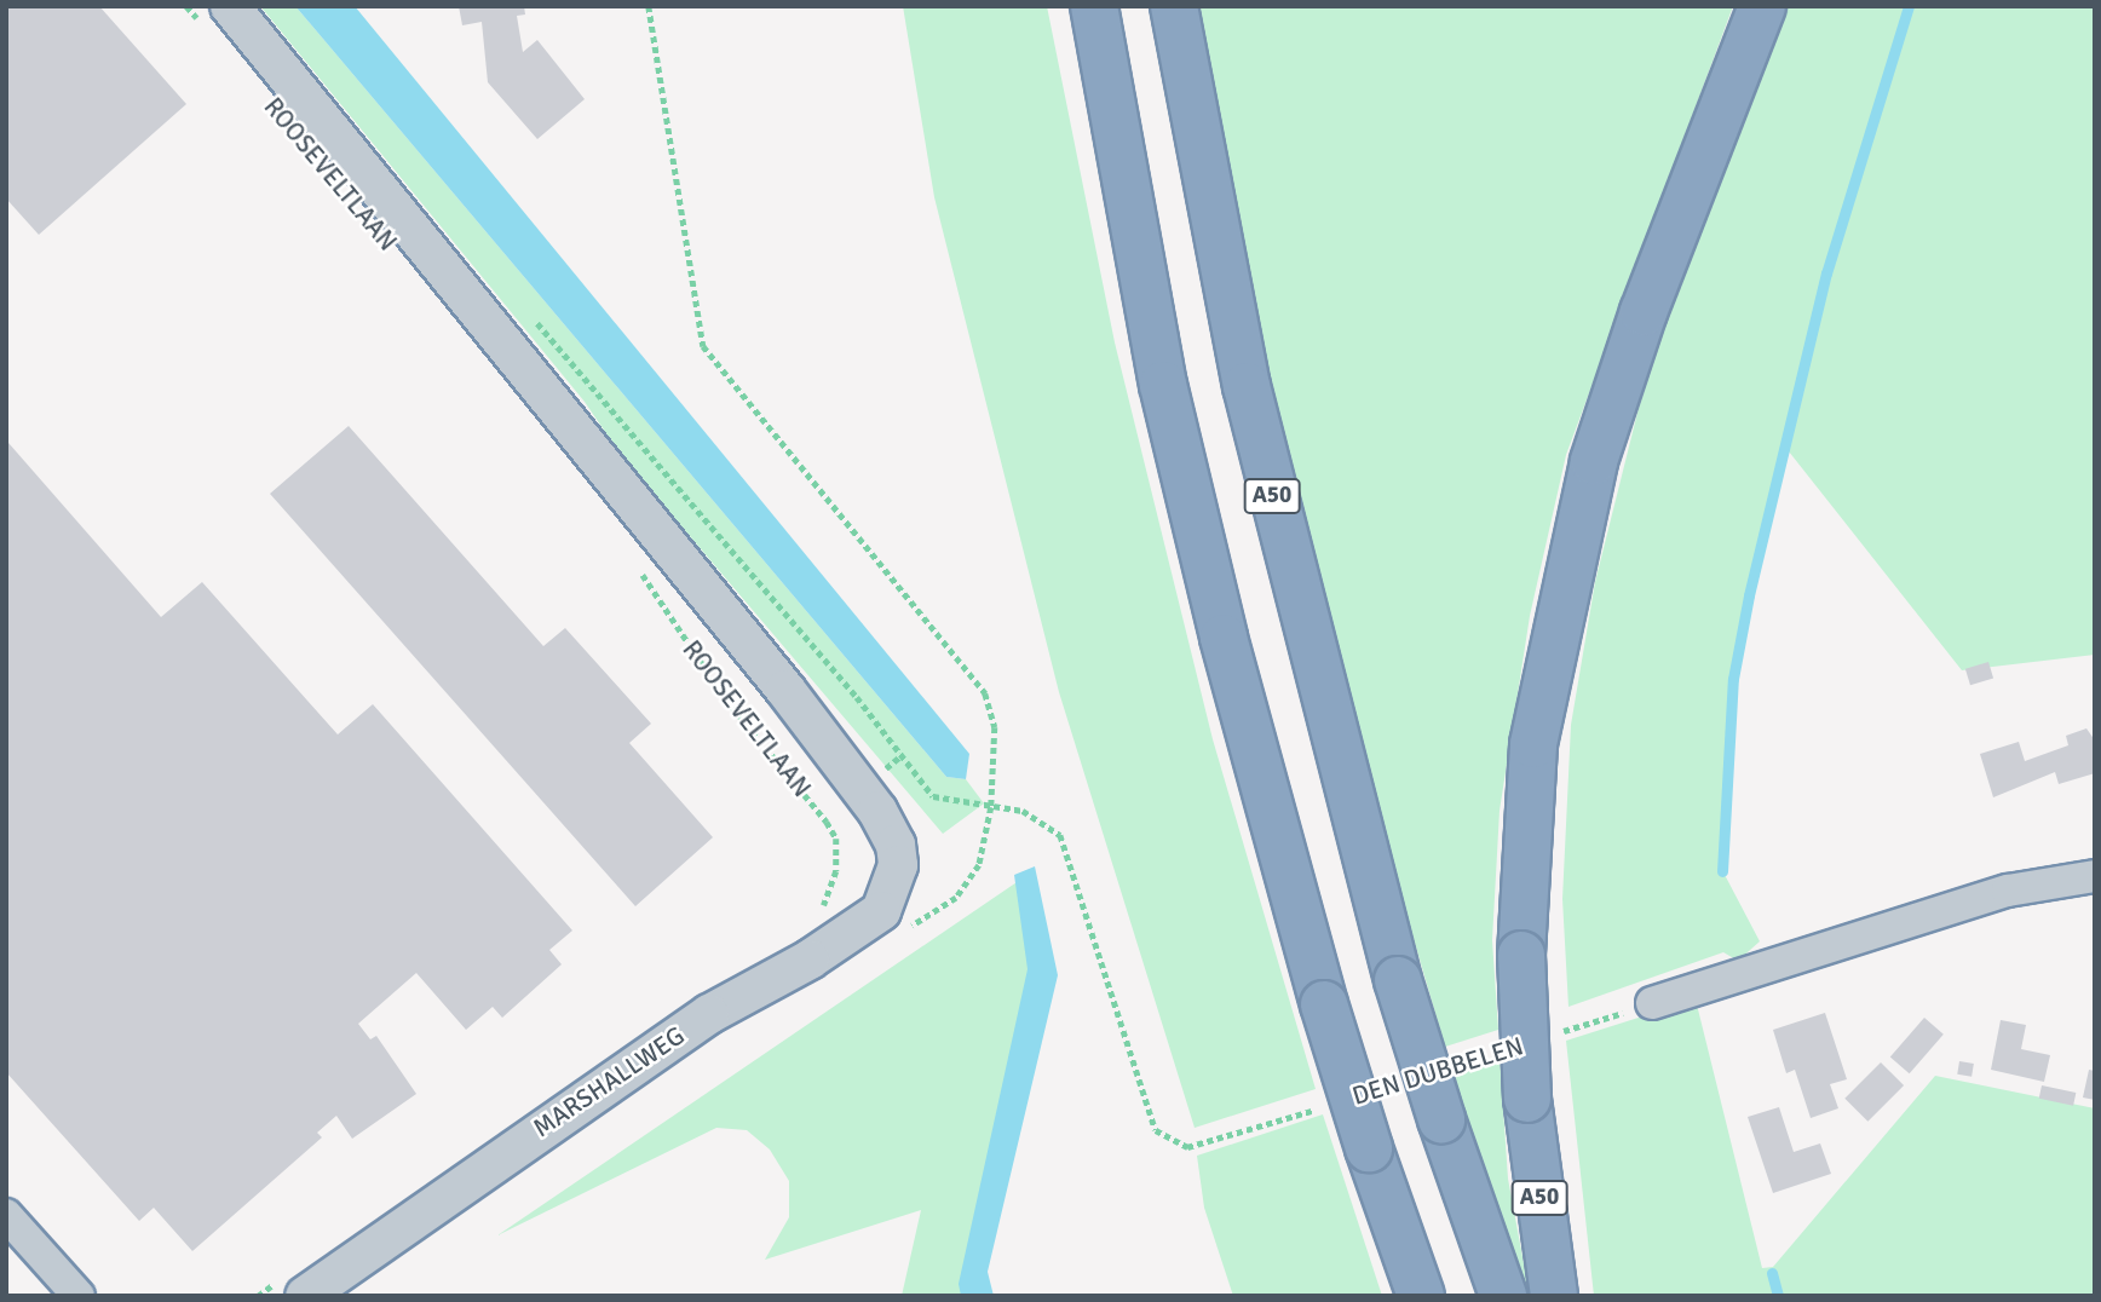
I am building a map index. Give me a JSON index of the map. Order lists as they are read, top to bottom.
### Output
{
  "streets": {
    "highway": ["A50"],
    "street": ["ROOSEVELTLAAN", "MARSHALLWEG"],
    "path": ["DEN DUBBELEN"]
  },
  "crossings": [
    ["ROOSEVELTLAAN", "MARSHALLWEG"]
  ]
}
